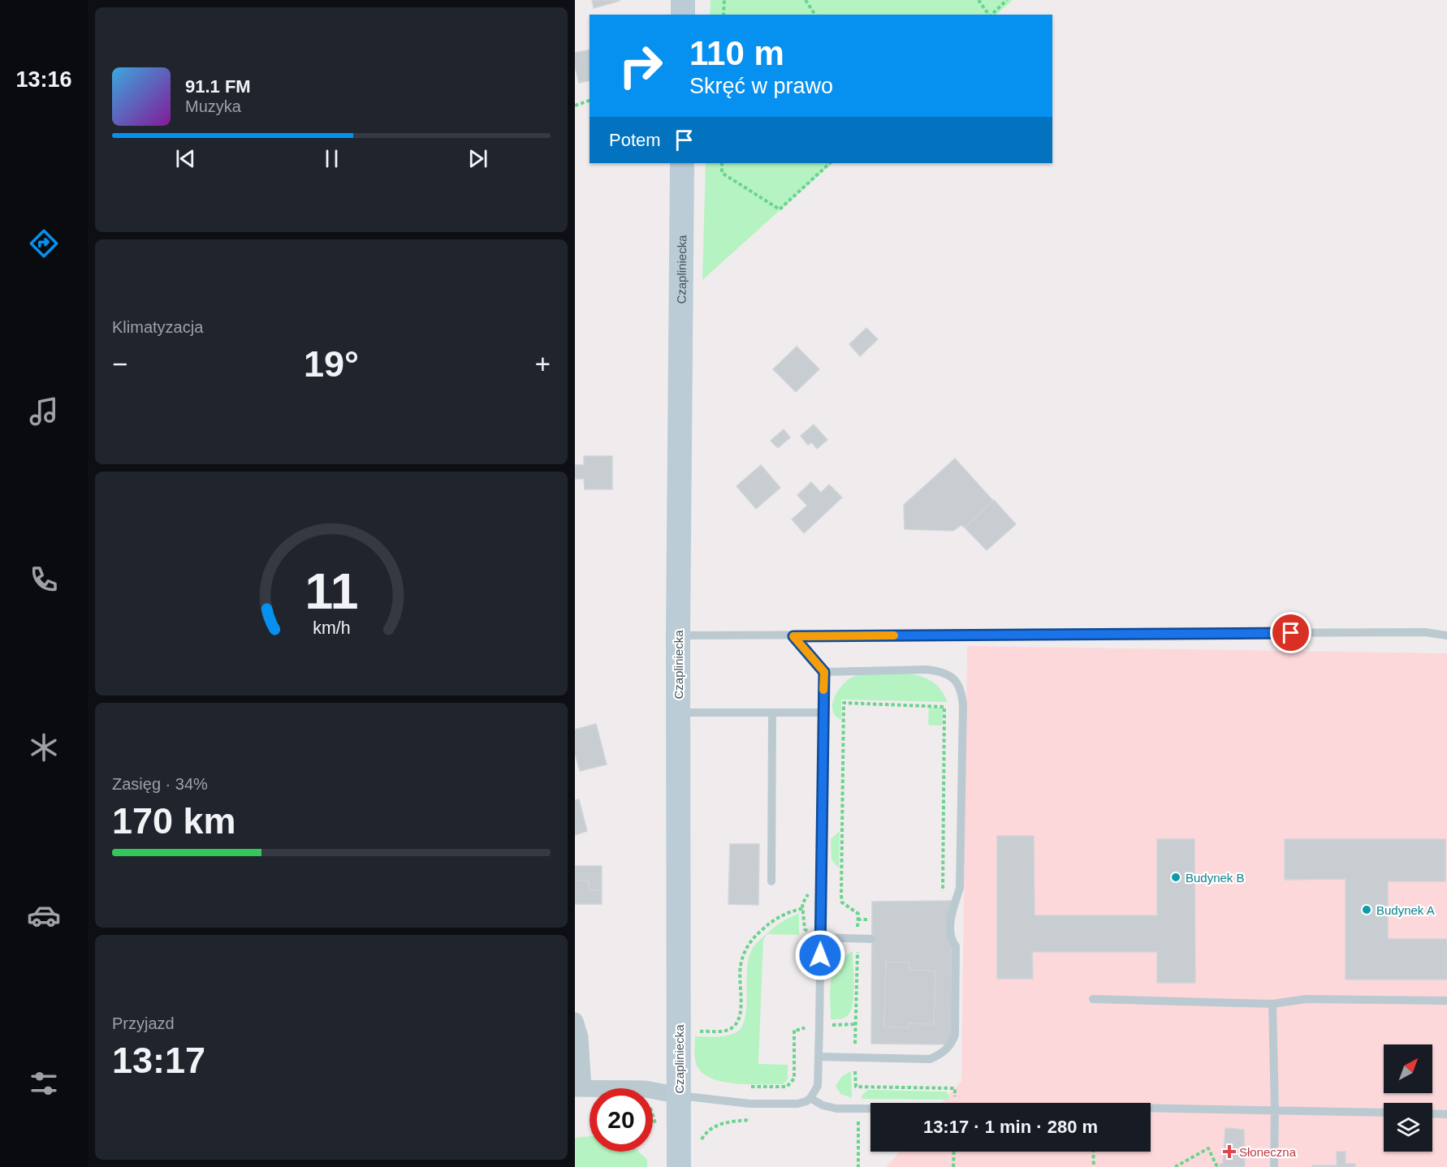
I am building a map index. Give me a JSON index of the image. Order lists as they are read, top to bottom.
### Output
{
  "streets": {
    "main road": ["Czapliniecka"]
  },
  "places": {
    "other": ["Budynek B", "Budynek A"],
    "health": ["Słoneczna"]
  },
  "north": "top right",
  "page": {
    "tabs": "13:16",
    "turn": ["110 m", "Skręć w prawo"],
    "song": ["91.1 FM", "Muzyka"],
    "then": "Potem",
    "tile": [
      "Klimatyzacja",
      ["Zasięg · 34%", "170 km"],
      ["Przyjazd", "13:17"]
    ],
    "heat": ["−", "19°", "+"],
    "limit": "20",
    "trip": "13:17 · 1 min · 280 m",
    "gauge": ["11", "km/h"]
  }
}
